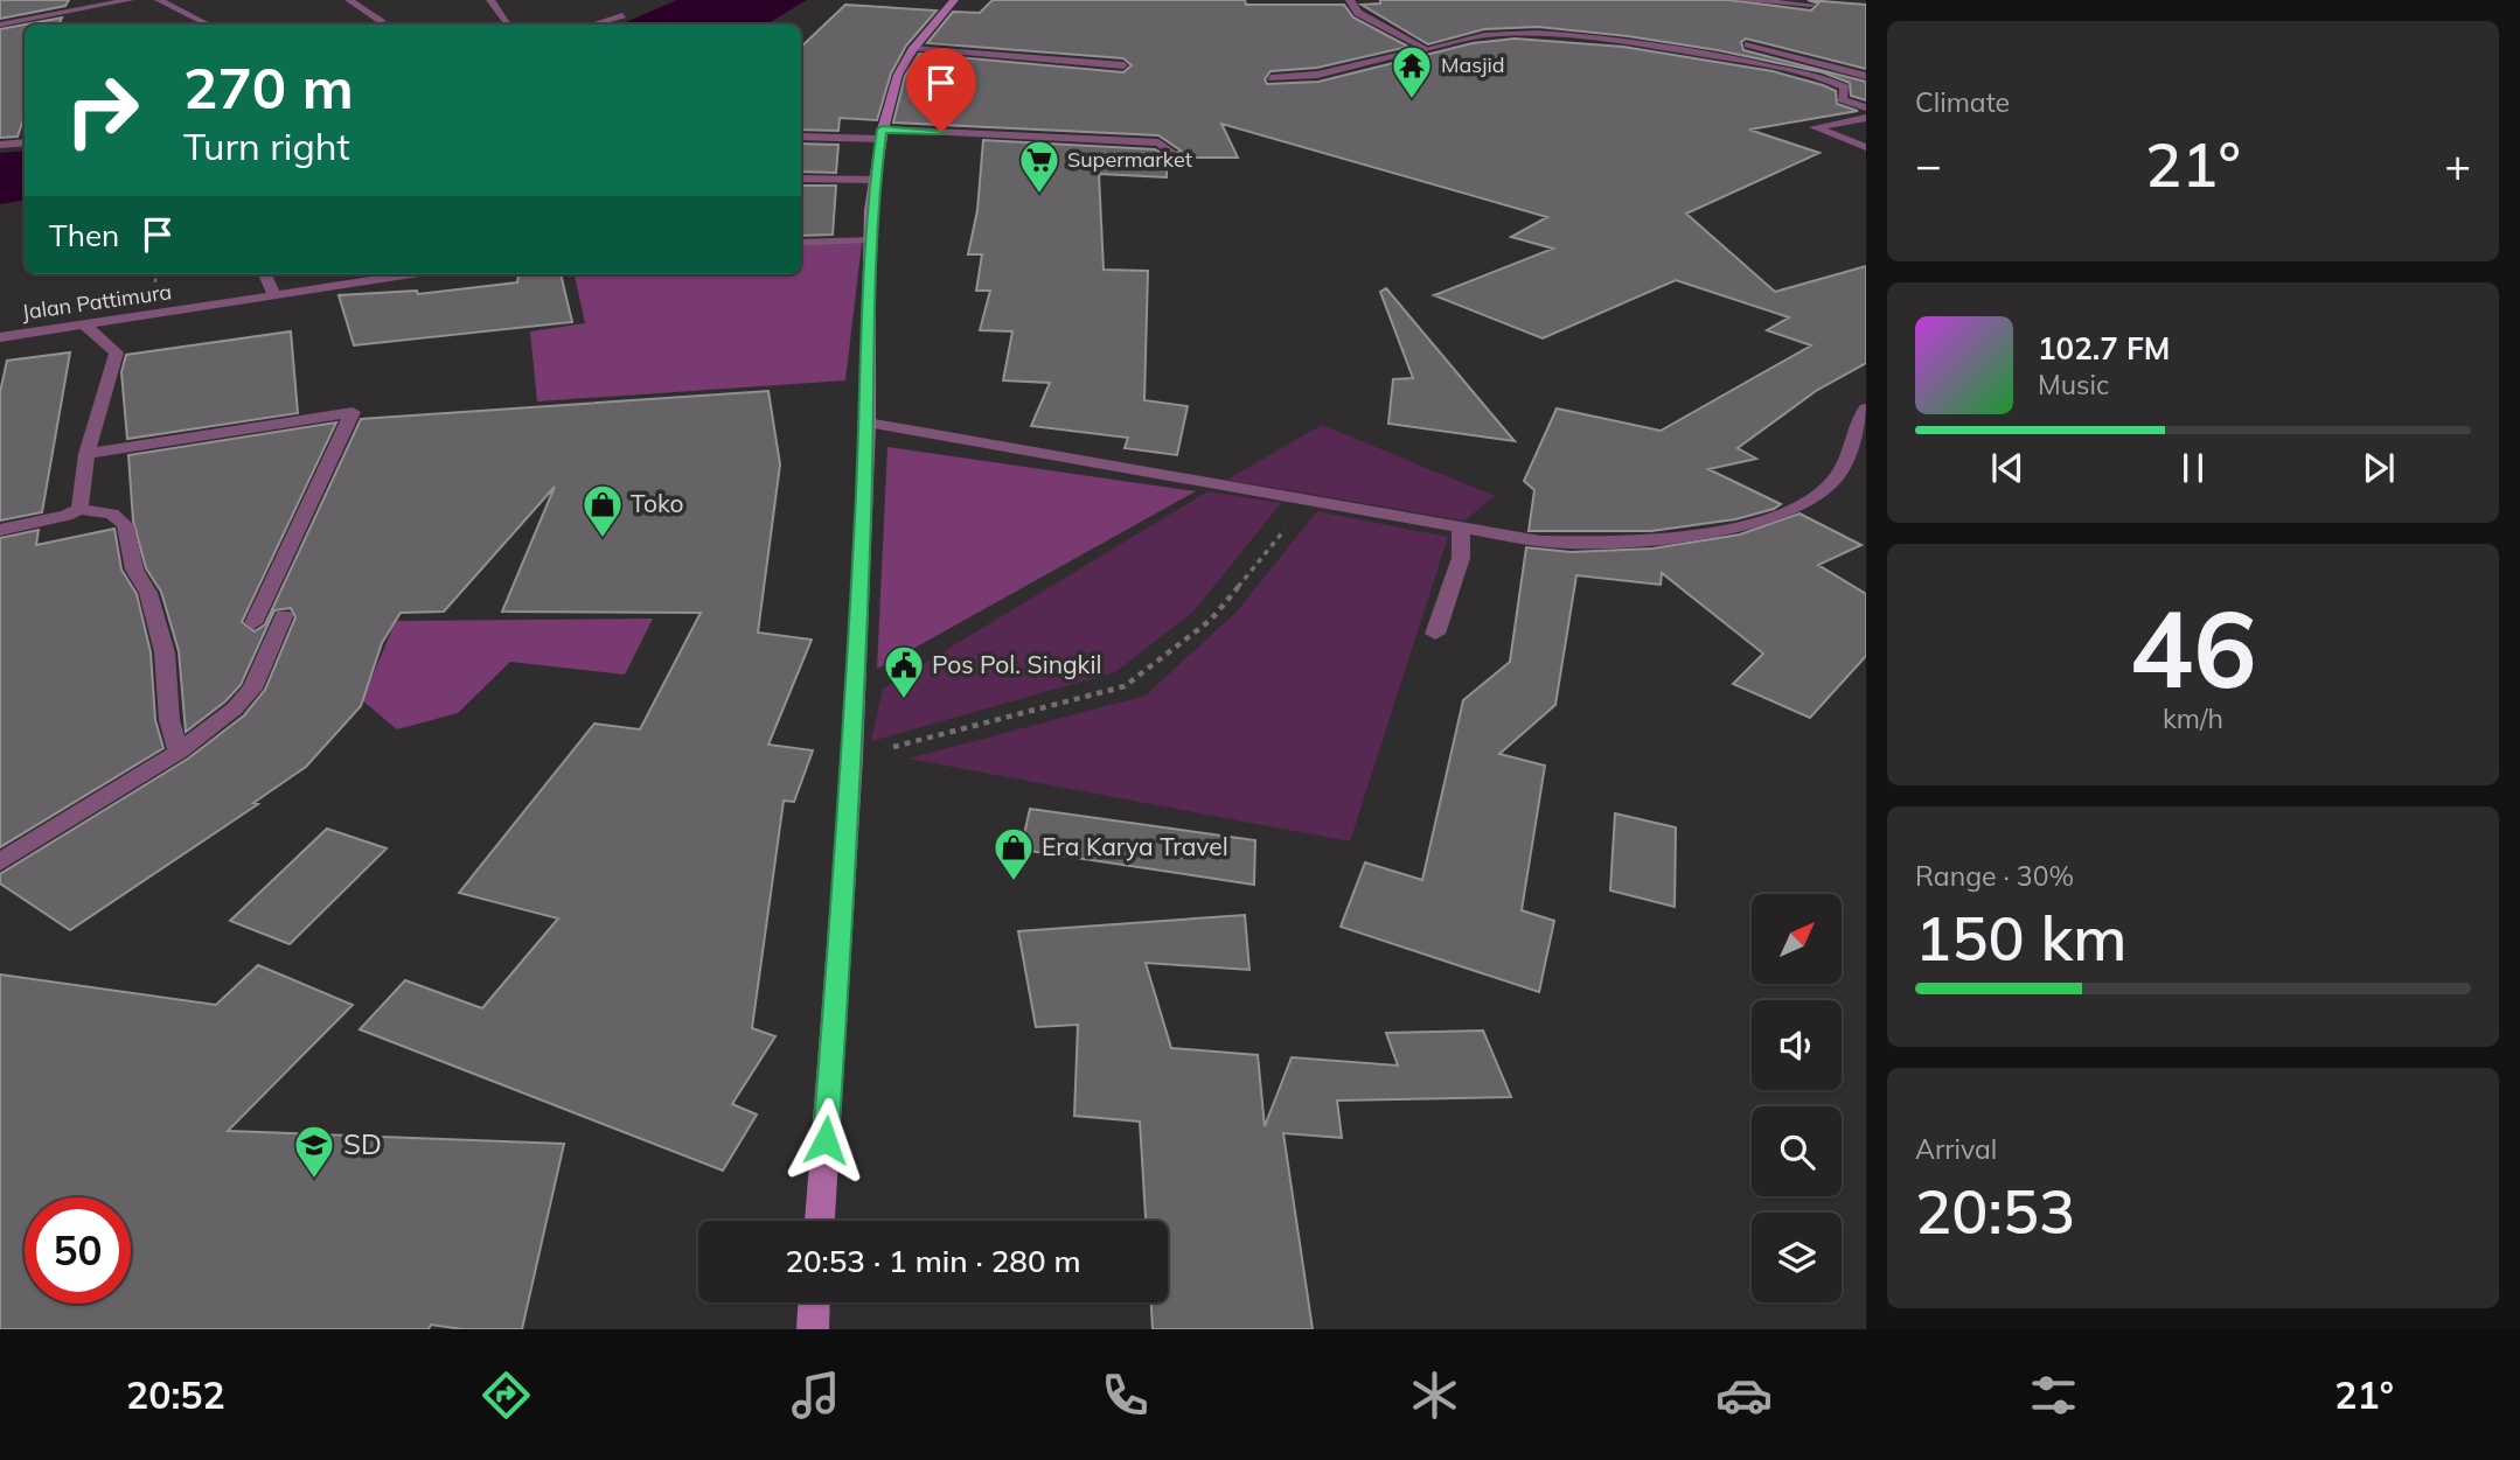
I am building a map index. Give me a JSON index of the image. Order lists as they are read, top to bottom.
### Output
{
  "streets": {
    "street": ["Jalan Pattimura"]
  },
  "places": {
    "temple": ["Masjid"],
    "supermarket": ["Supermarket"],
    "shop": ["Toko", "Era Karya Travel"],
    "public building": ["Pos Pol. Singkil"],
    "school or university": ["SD"]
  },
  "north": "top right",
  "page": {
    "tile": [
      "Climate",
      ["46", "km/h"],
      ["Range · 30%", "150 km"],
      ["Arrival", "20:53"]
    ],
    "turn": ["270 m", "Turn right"],
    "heat": ["−", "21°", "+"],
    "then": "Then",
    "song": ["102.7 FM", "Music"],
    "limit": "50",
    "trip": "20:53 · 1 min · 280 m",
    "tabs": ["20:52", "21°"]
  }
}
